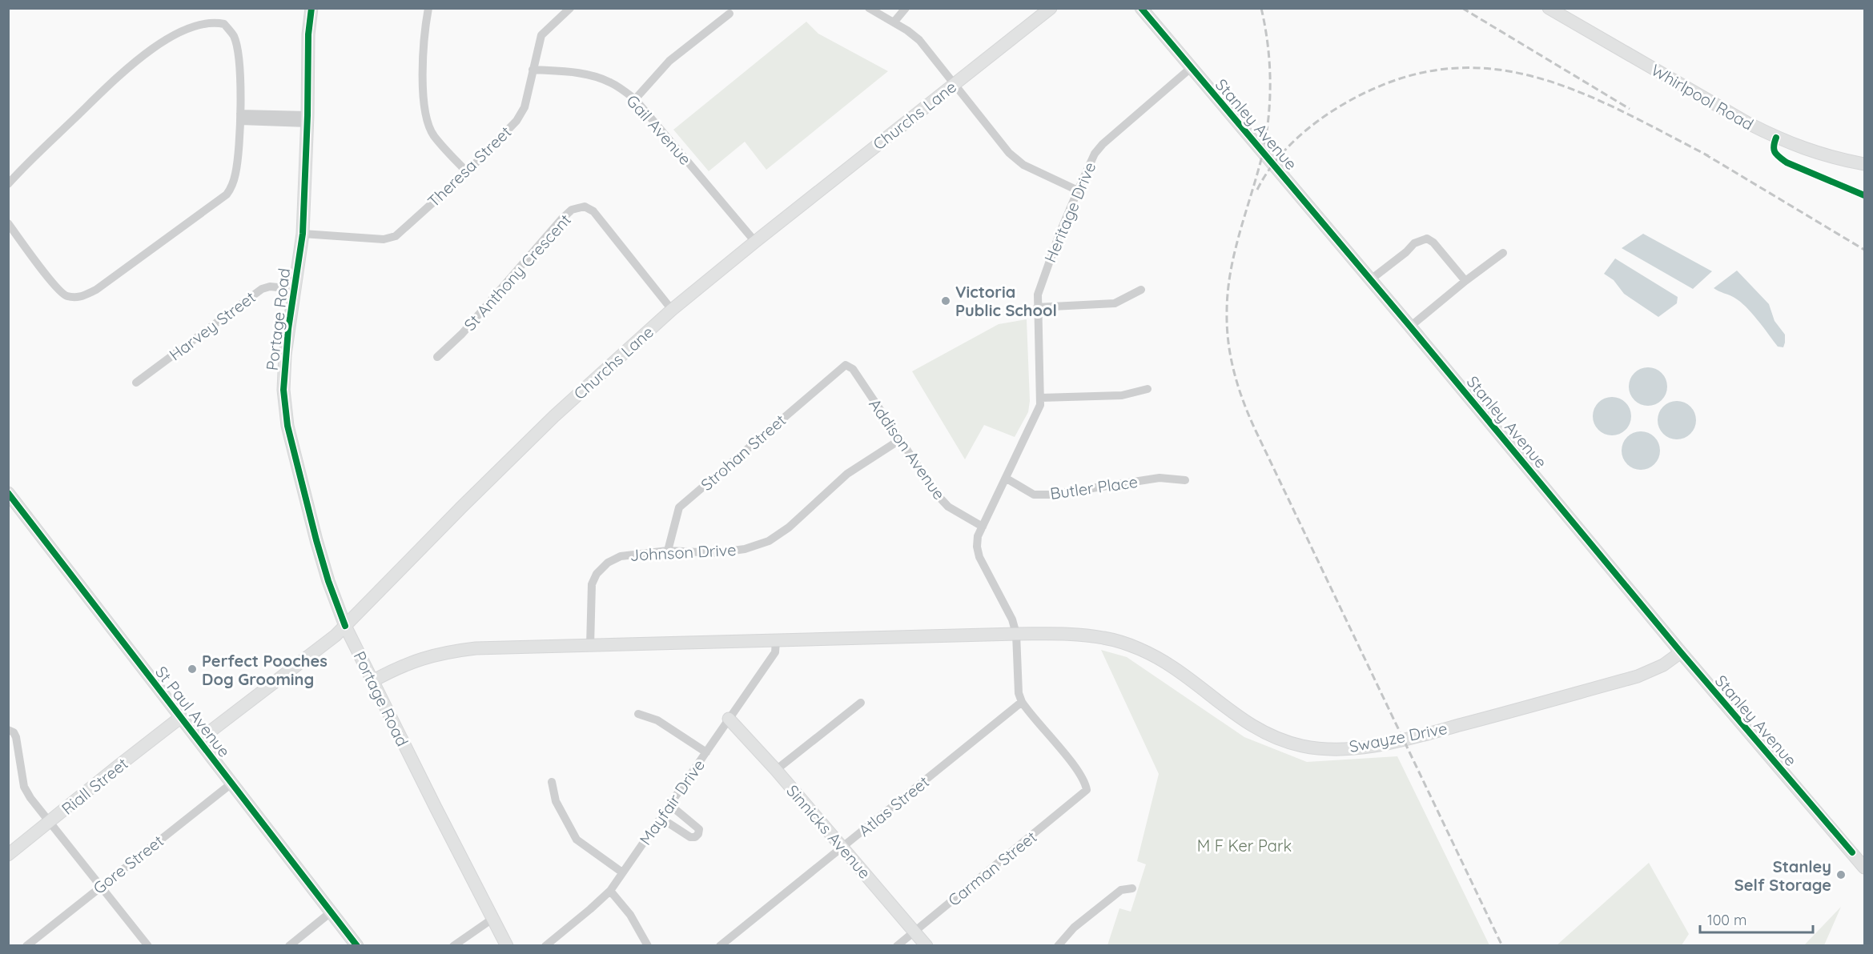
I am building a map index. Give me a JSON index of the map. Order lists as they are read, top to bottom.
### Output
{
  "streets": {
    "street": [
      "Whirlpool Road",
      "Churchs Lane",
      "Stanley Avenue",
      "Gail Avenue",
      "Theresa Street",
      "Heritage Drive",
      "St Anthony Crescent",
      "Portage Road",
      "Harvey Street",
      "Addison Avenue",
      "Strohan Street",
      "Butler Place",
      "Johnson Drive",
      "St Paul Avenue",
      "Swayze Drive",
      "Riall Street",
      "Mayfair Drive",
      "Atlas Street",
      "Sinnicks Avenue",
      "Gore Street",
      "Carman Street"
    ]
  },
  "crossings": [
    ["Churchs Lane", "Gail Avenue"],
    ["Churchs Lane", "St Anthony Crescent"],
    ["Churchs Lane", "Portage Road"],
    ["Churchs Lane", "St Paul Avenue"],
    ["Stanley Avenue", "Heritage Drive"],
    ["Stanley Avenue", "Swayze Drive"],
    ["Gail Avenue", "Theresa Street"],
    ["Theresa Street", "Portage Road"],
    ["Heritage Drive", "Addison Avenue"],
    ["Heritage Drive", "Butler Place"],
    ["Heritage Drive", "Swayze Drive"],
    ["Heritage Drive", "Atlas Street"],
    ["Heritage Drive", "Carman Street"],
    ["Portage Road", "Harvey Street"],
    ["Portage Road", "Swayze Drive"],
    ["Addison Avenue", "Strohan Street"],
    ["Addison Avenue", "Johnson Drive"],
    ["Strohan Street", "Johnson Drive"],
    ["Johnson Drive", "Swayze Drive"],
    ["St Paul Avenue", "Riall Street"],
    ["St Paul Avenue", "Gore Street"],
    ["Swayze Drive", "Mayfair Drive"],
    ["Mayfair Drive", "Sinnicks Avenue"],
    ["Atlas Street", "Sinnicks Avenue"],
    ["Atlas Street", "Carman Street"],
    ["Sinnicks Avenue", "Carman Street"]
  ],
  "parks": ["M F Ker Park"],
  "places": ["Victoria Public School", "Perfect Pooches Dog Grooming", "Stanley Self Storage"],
  "scale_bar": "100 m"
}
